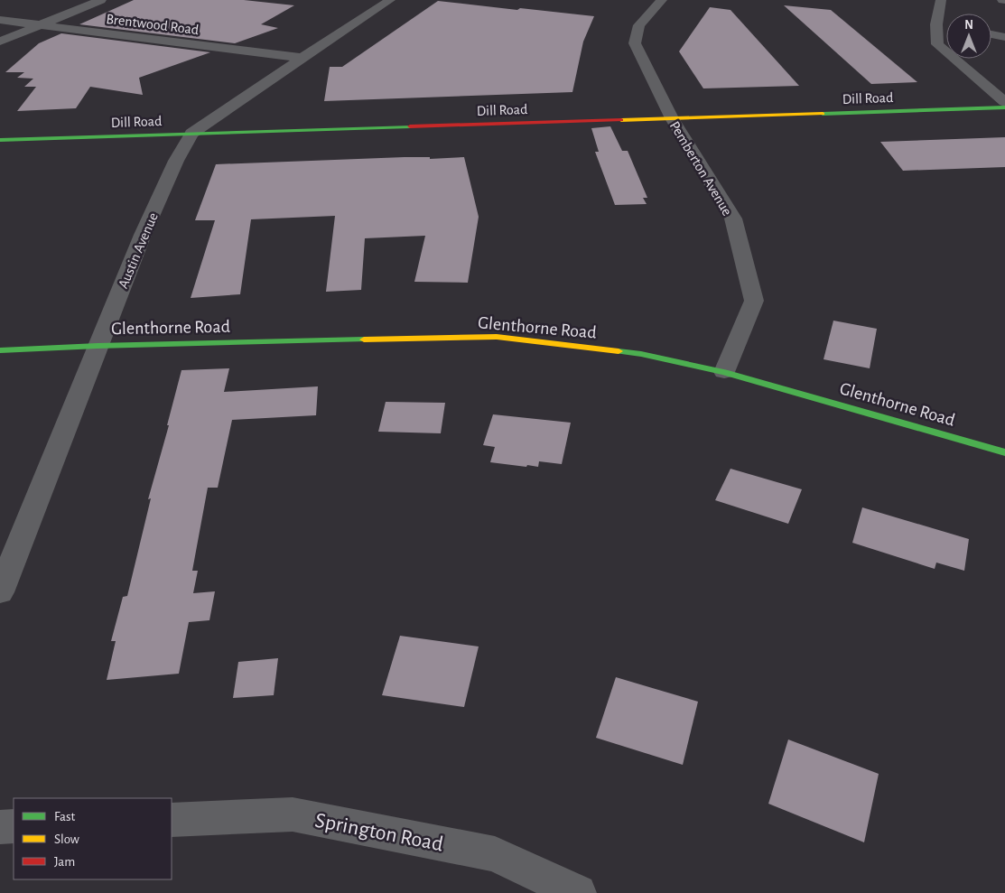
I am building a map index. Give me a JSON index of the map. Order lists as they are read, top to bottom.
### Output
{
  "streets": {
    "street": [
      "Brentwood Road",
      "Dill Road",
      "Pemberton Avenue",
      "Austin Avenue",
      "Glenthorne Road",
      "Springton Road"
    ]
  },
  "crossings": [
    ["Brentwood Road", "Austin Avenue"],
    ["Dill Road", "Pemberton Avenue"],
    ["Dill Road", "Austin Avenue"],
    ["Pemberton Avenue", "Glenthorne Road"],
    ["Austin Avenue", "Glenthorne Road"]
  ],
  "legend": ["Fast", "Slow", "Jam"],
  "north": "top"
}
